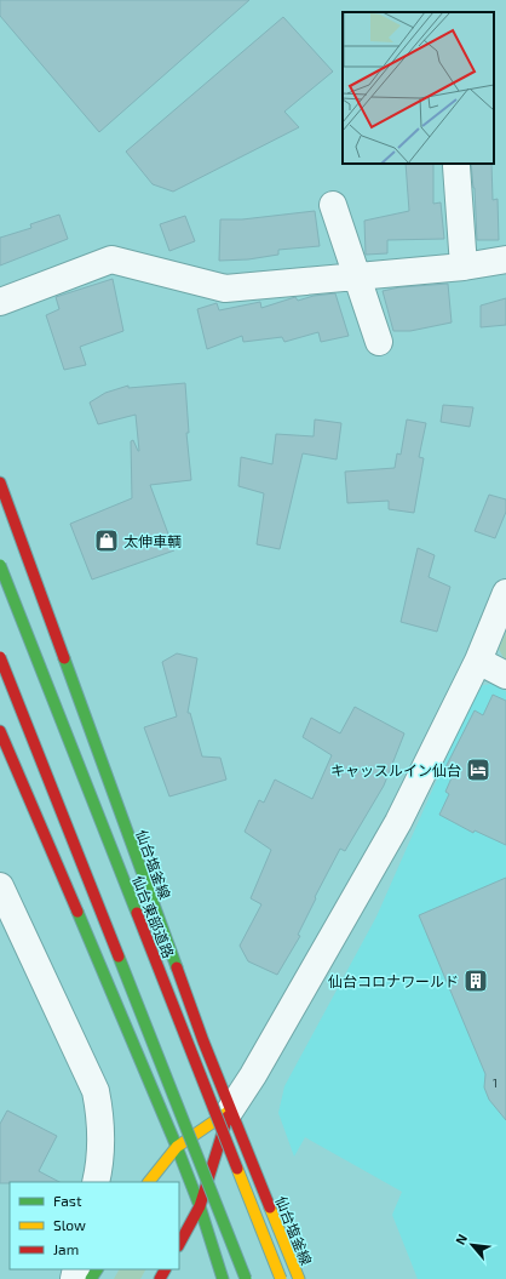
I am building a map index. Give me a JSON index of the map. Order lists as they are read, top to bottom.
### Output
{
  "streets": {
    "main road": ["仙台塩釜線", "仙台東部道路"]
  },
  "places": {
    "shop": ["太伸車輌"],
    "hotel": ["キャッスルイン仙台"],
    "building": ["仙台コロナワールド"]
  },
  "house_numbers": ["1"],
  "legend": ["Fast", "Slow", "Jam"],
  "north": "top left"
}
